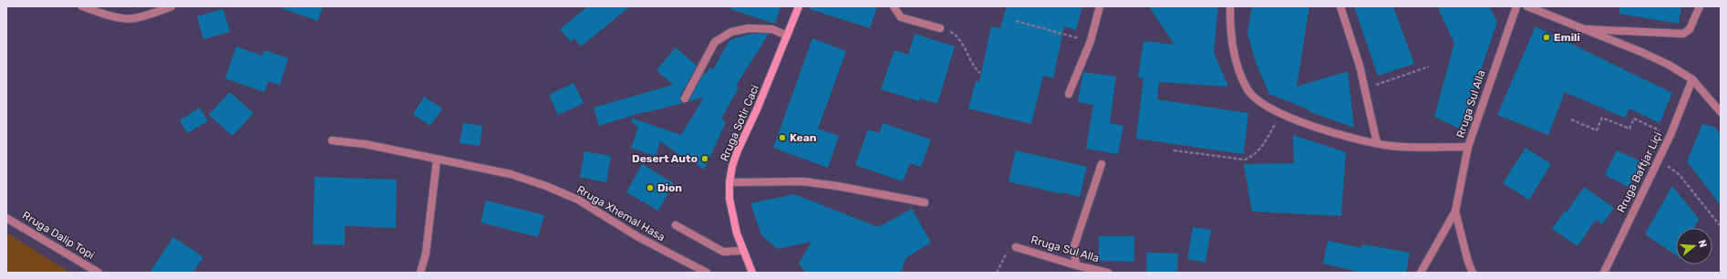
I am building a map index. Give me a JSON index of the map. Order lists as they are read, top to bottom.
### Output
{
  "streets": {
    "main road": ["Rruga Sotir Caci"],
    "street": [
      "Rruga Sul Alla",
      "Rruga Baftjar Liçi",
      "Rruga Xhemal Hasa",
      "Rruga Dalip Topi"
    ]
  },
  "places": [
    "Emili",
    "Kean",
    "Desert Auto",
    "Dion"
  ],
  "north": "right"
}
